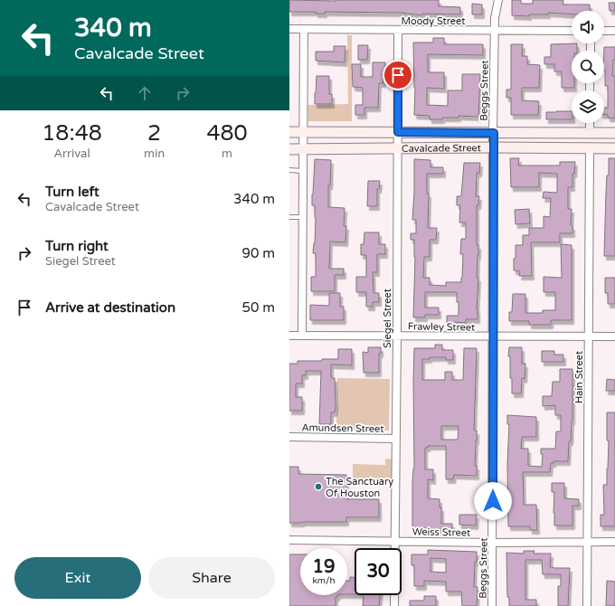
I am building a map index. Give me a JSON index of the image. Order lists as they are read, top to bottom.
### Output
{
  "streets": {
    "main road": ["Cavalcade Street"],
    "street": [
      "Moody Street",
      "Beggs Street",
      "Siegel Street",
      "Frawley Street",
      "Hain Street",
      "Amundsen Street",
      "Weiss Street"
    ]
  },
  "crossings": [
    ["Moody Street", "Beggs Street"],
    ["Moody Street", "Siegel Street"],
    ["Beggs Street", "Cavalcade Street"],
    ["Beggs Street", "Frawley Street"],
    ["Beggs Street", "Weiss Street"],
    ["Cavalcade Street", "Siegel Street"],
    ["Cavalcade Street", "Hain Street"],
    ["Siegel Street", "Frawley Street"],
    ["Siegel Street", "Amundsen Street"],
    ["Siegel Street", "Weiss Street"],
    ["Frawley Street", "Hain Street"],
    ["Hain Street", "Weiss Street"]
  ],
  "places": ["The Sanctuary Of Houston"],
  "page": {
    "turn": ["340 m", "Cavalcade Street"],
    "eta": [
      "18:48",
      "Arrival",
      "2",
      "min",
      "480",
      "m"
    ],
    "list": [
      {
        "name": "Turn left",
        "note": "Cavalcade Street",
        "value": "340 m"
      },
      {
        "name": "Turn right",
        "note": "Siegel Street",
        "value": "90 m"
      },
      {
        "name": "Arrive at destination",
        "value": "50 m"
      }
    ],
    "speed": "19 km/h",
    "limit": "30",
    "buttons": ["Exit", "Share"]
  }
}
